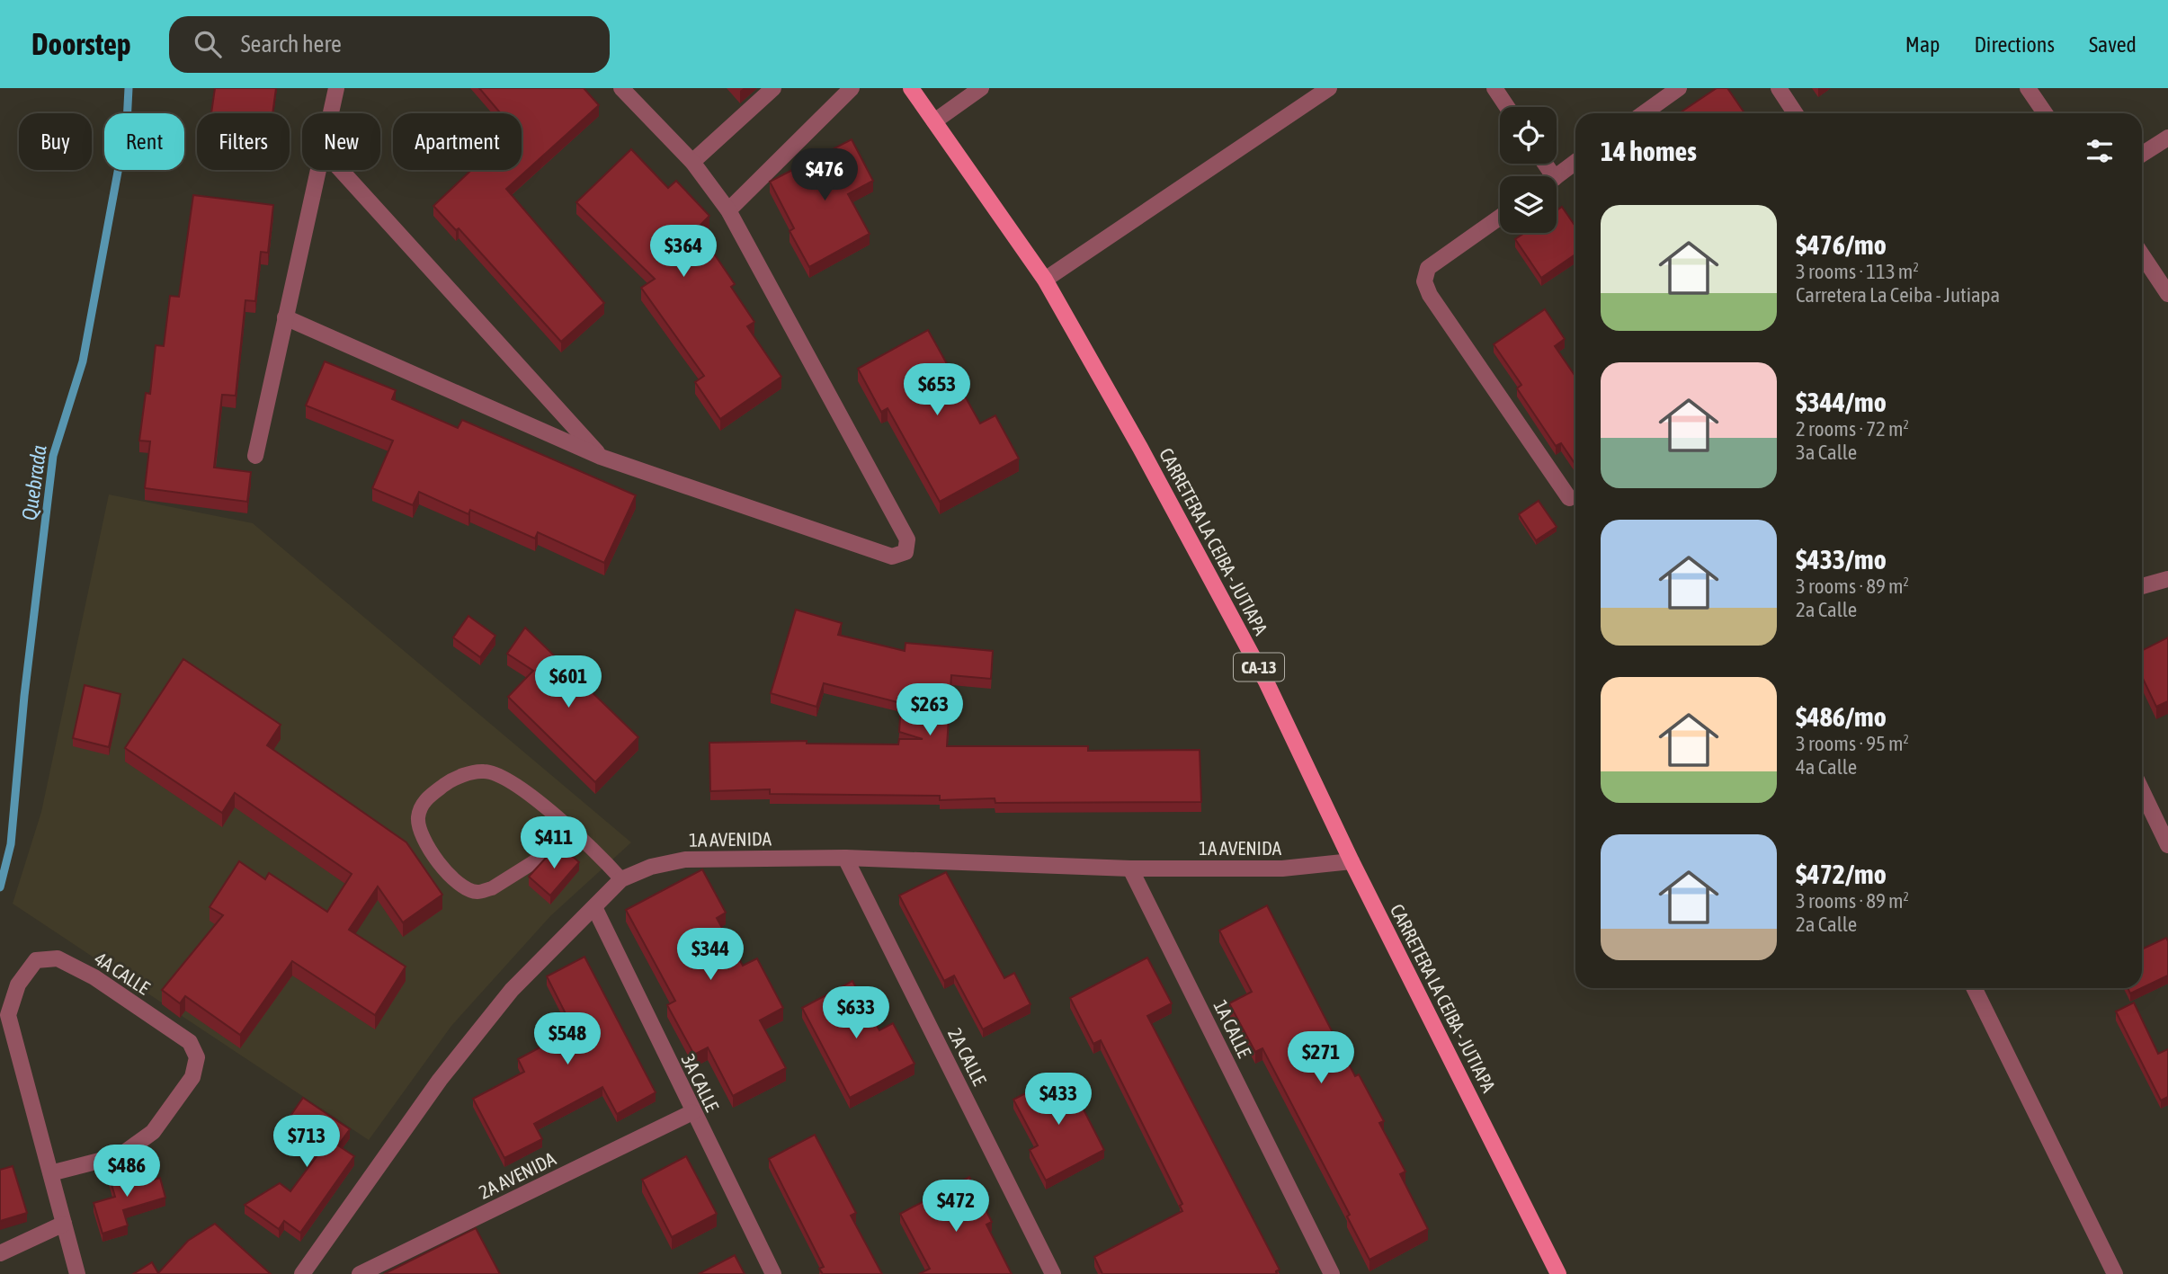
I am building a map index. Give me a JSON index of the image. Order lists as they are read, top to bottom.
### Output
{
  "streets": {
    "main road": ["CARRETERA LA CEIBA - JUTIAPA", "CA-13"],
    "street": [
      "1A AVENIDA",
      "4A CALLE",
      "1A CALLE",
      "2A CALLE",
      "3A CALLE",
      "2A AVENIDA"
    ]
  },
  "crossings": [
    ["CARRETERA LA CEIBA - JUTIAPA", "1A AVENIDA"],
    ["1A AVENIDA", "1A CALLE"],
    ["1A AVENIDA", "2A CALLE"],
    ["1A AVENIDA", "3A CALLE"],
    ["3A CALLE", "2A AVENIDA"]
  ],
  "water": ["Quebrada"],
  "page": {
    "header": "Doorstep",
    "search": "Search here",
    "nav": ["Map", "Directions", "Saved"],
    "chip": [
      "Buy",
      "Rent",
      "Filters",
      "New",
      "Apartment"
    ],
    "heading": "14 homes",
    "price": [
      "$476",
      "$364",
      "$653",
      "$601",
      "$263",
      "$411",
      "$344",
      "$633",
      "$548",
      "$271",
      "$433",
      "$713",
      "$486",
      "$472"
    ],
    "list": [
      {
        "name": "$476/mo",
        "note": "3 rooms · 113 m² · Carretera La Ceiba - Jutiapa"
      },
      {
        "name": "$344/mo",
        "note": "2 rooms · 72 m² · 3a Calle"
      },
      {
        "name": "$433/mo",
        "note": "3 rooms · 89 m² · 2a Calle"
      },
      {
        "name": "$486/mo",
        "note": "3 rooms · 95 m² · 4a Calle"
      },
      {
        "name": "$472/mo",
        "note": "3 rooms · 89 m² · 2a Calle"
      }
    ]
  }
}
